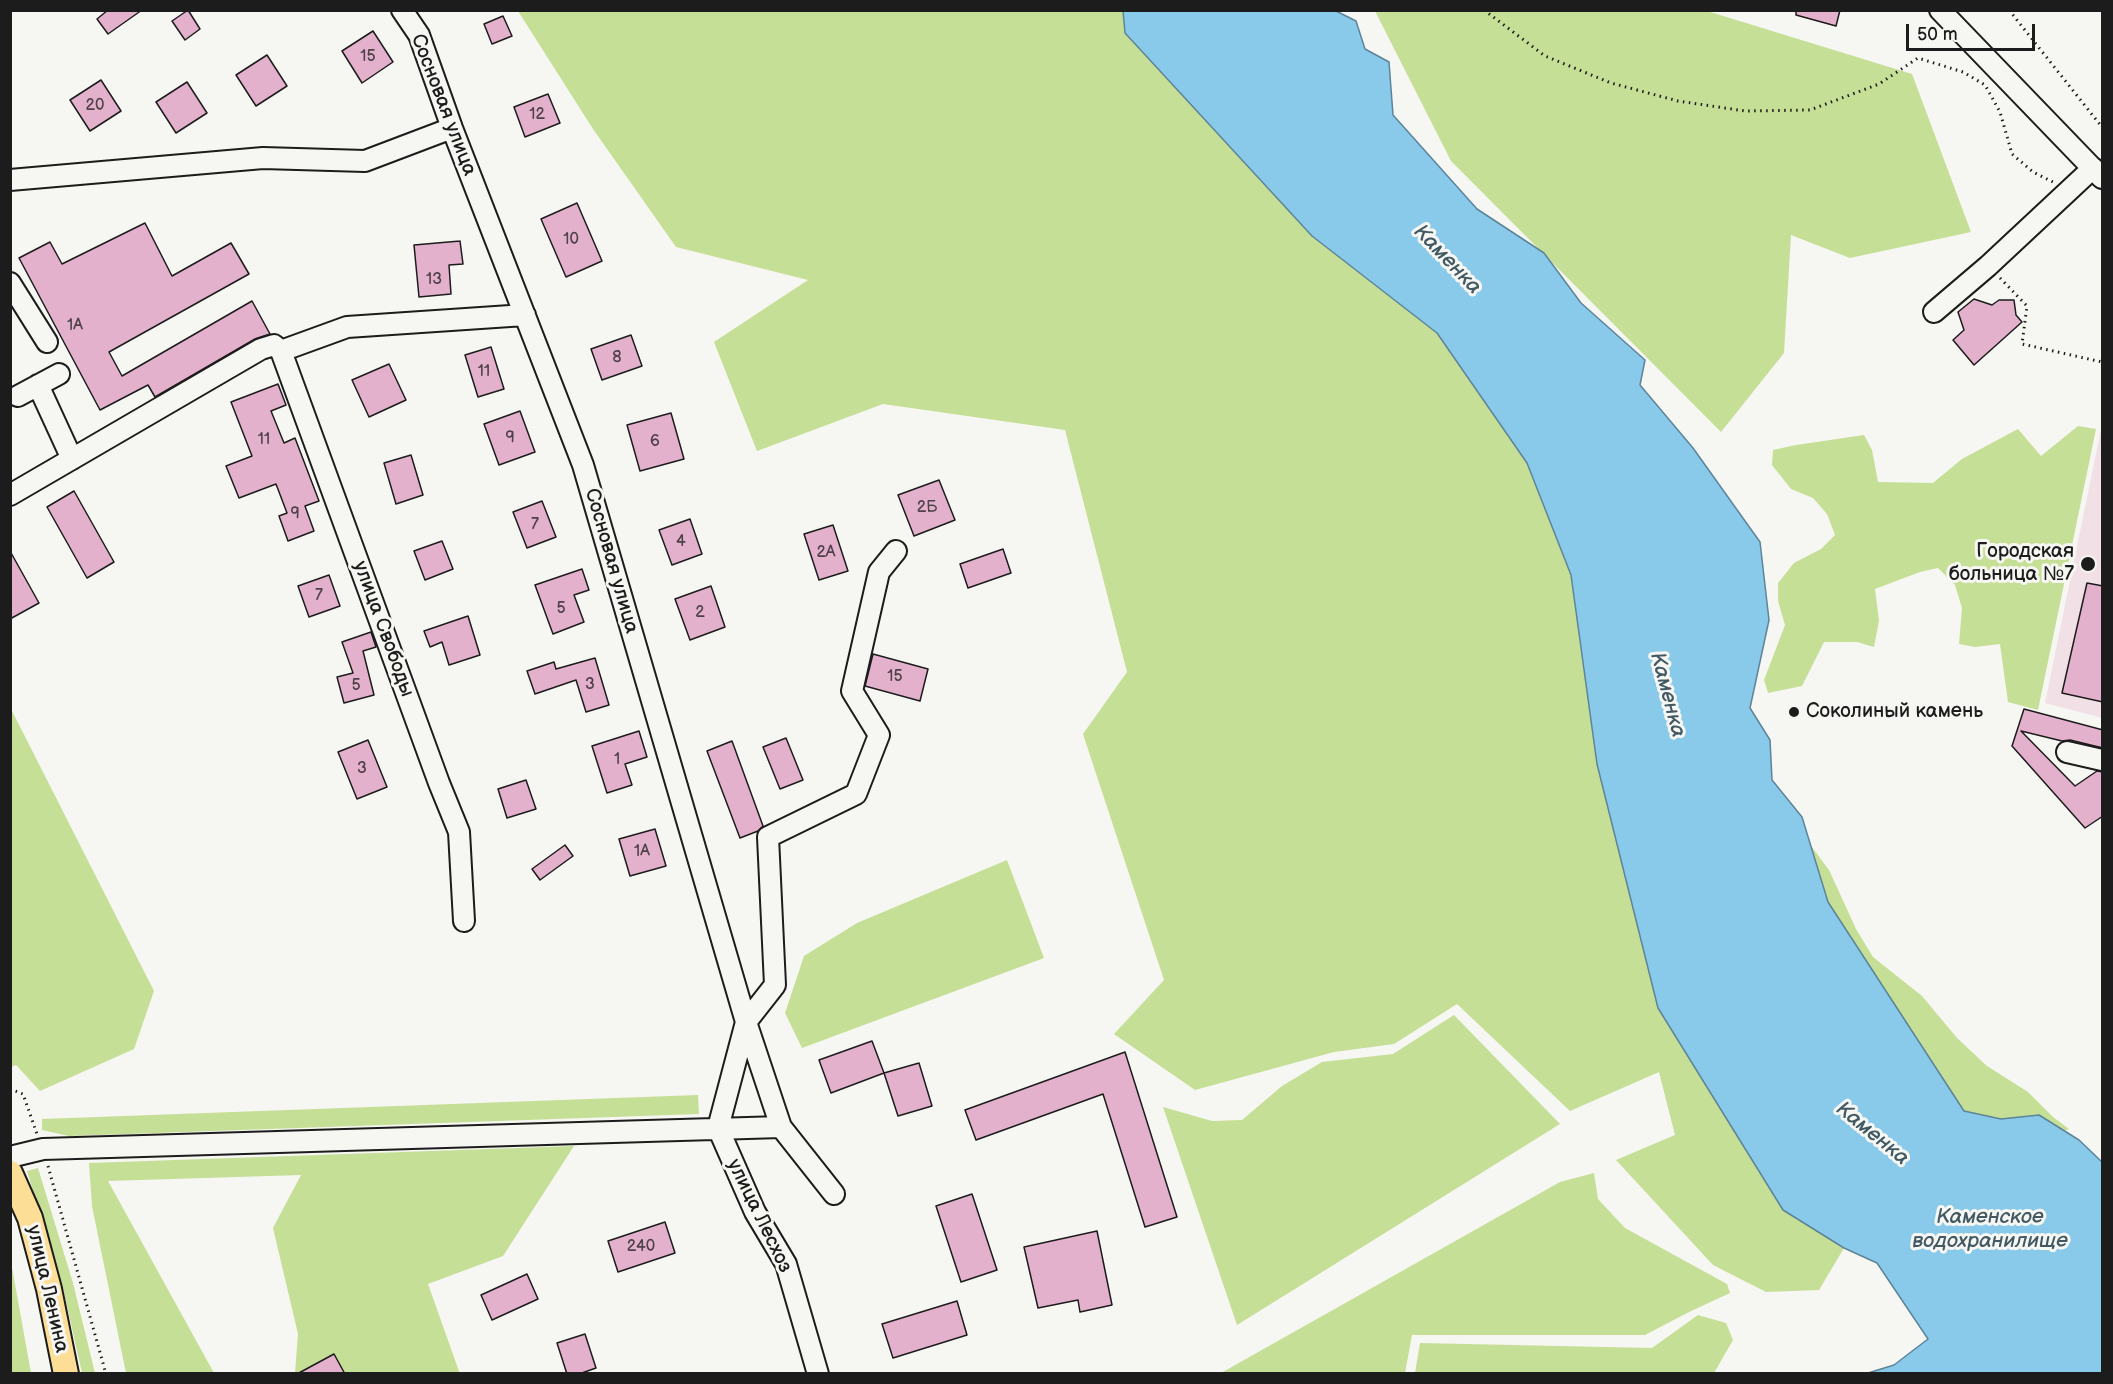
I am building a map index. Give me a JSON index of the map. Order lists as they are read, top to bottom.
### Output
{
  "streets": {
    "main road": ["улица Ленина"],
    "street": ["Сосновая улица", "улица Свободы", "улица Лесхоз"]
  },
  "water": ["Каменка", "Каменское водохранилище"],
  "places": ["Городская больница №7", "Соколиный камень"],
  "house_numbers": [
    "15",
    "20",
    "12",
    "10",
    "13",
    "1А",
    "8",
    "11",
    "9",
    "11",
    "6",
    "2Б",
    "9",
    "7",
    "4",
    "2А",
    "7",
    "5",
    "2",
    "15",
    "3",
    "5",
    "1",
    "3",
    "1А",
    "240"
  ],
  "scale_bar": "50 m"
}
